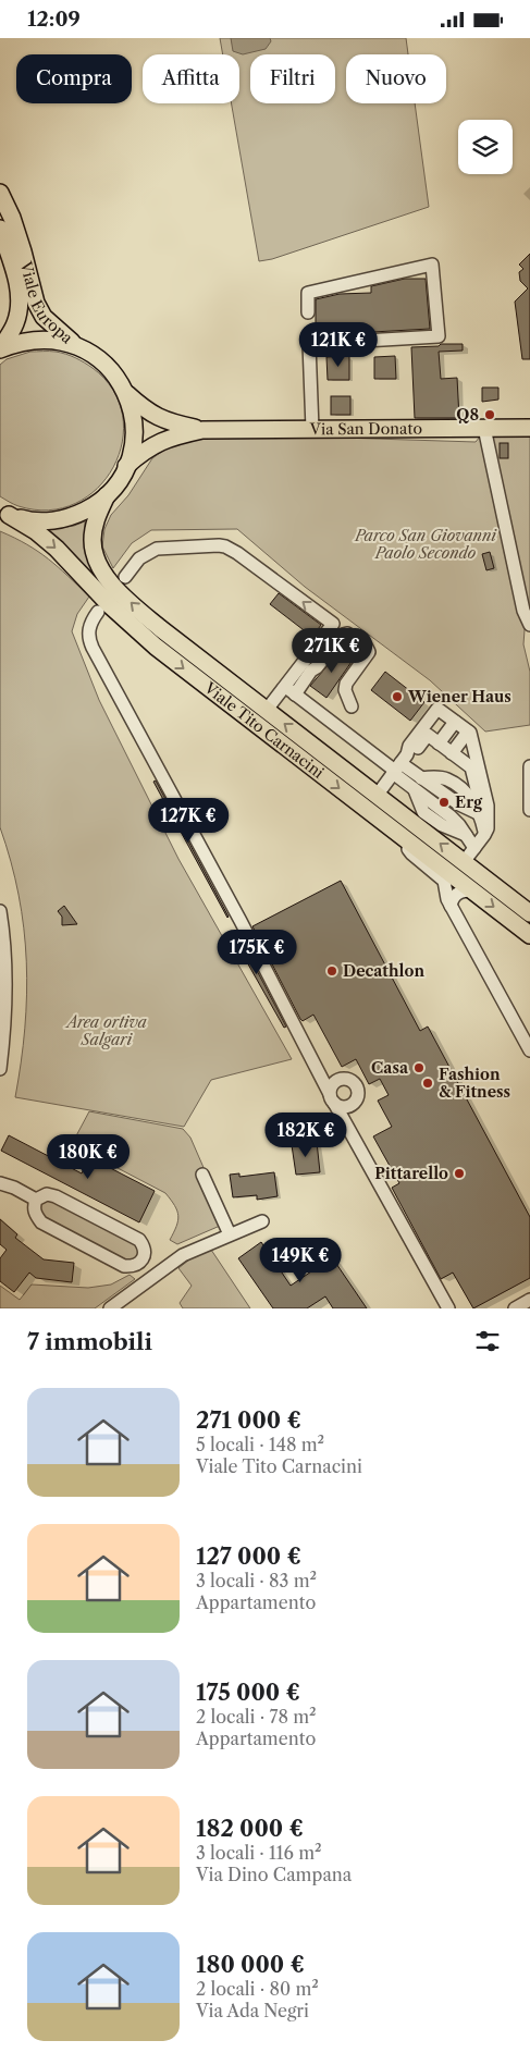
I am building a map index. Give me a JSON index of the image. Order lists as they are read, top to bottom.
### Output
{
  "streets": {
    "main road": ["Viale Europa", "Via San Donato", "Viale Tito Carnacini"]
  },
  "parks": ["Parco San Giovanni Paolo Secondo", "Area ortiva Salgari"],
  "places": [
    "Q8",
    "Wiener Haus",
    "Erg",
    "Decathlon",
    "Casa",
    "Fashion & Fitness",
    "Pittarello"
  ],
  "page": {
    "status": "12:09",
    "chip": [
      "Compra",
      "Affitta",
      "Filtri",
      "Nuovo"
    ],
    "price": [
      "121K €",
      "271K €",
      "127K €",
      "175K €",
      "182K €",
      "180K €",
      "149K €"
    ],
    "heading": "7 immobili",
    "list": [
      {
        "name": "271 000 €",
        "note": "5 locali · 148 m² · Viale Tito Carnacini"
      },
      {
        "name": "127 000 €",
        "note": "3 locali · 83 m² · Appartamento"
      },
      {
        "name": "175 000 €",
        "note": "2 locali · 78 m² · Appartamento"
      },
      {
        "name": "182 000 €",
        "note": "3 locali · 116 m² · Via Dino Campana"
      },
      {
        "name": "180 000 €",
        "note": "2 locali · 80 m² · Via Ada Negri"
      }
    ]
  }
}
